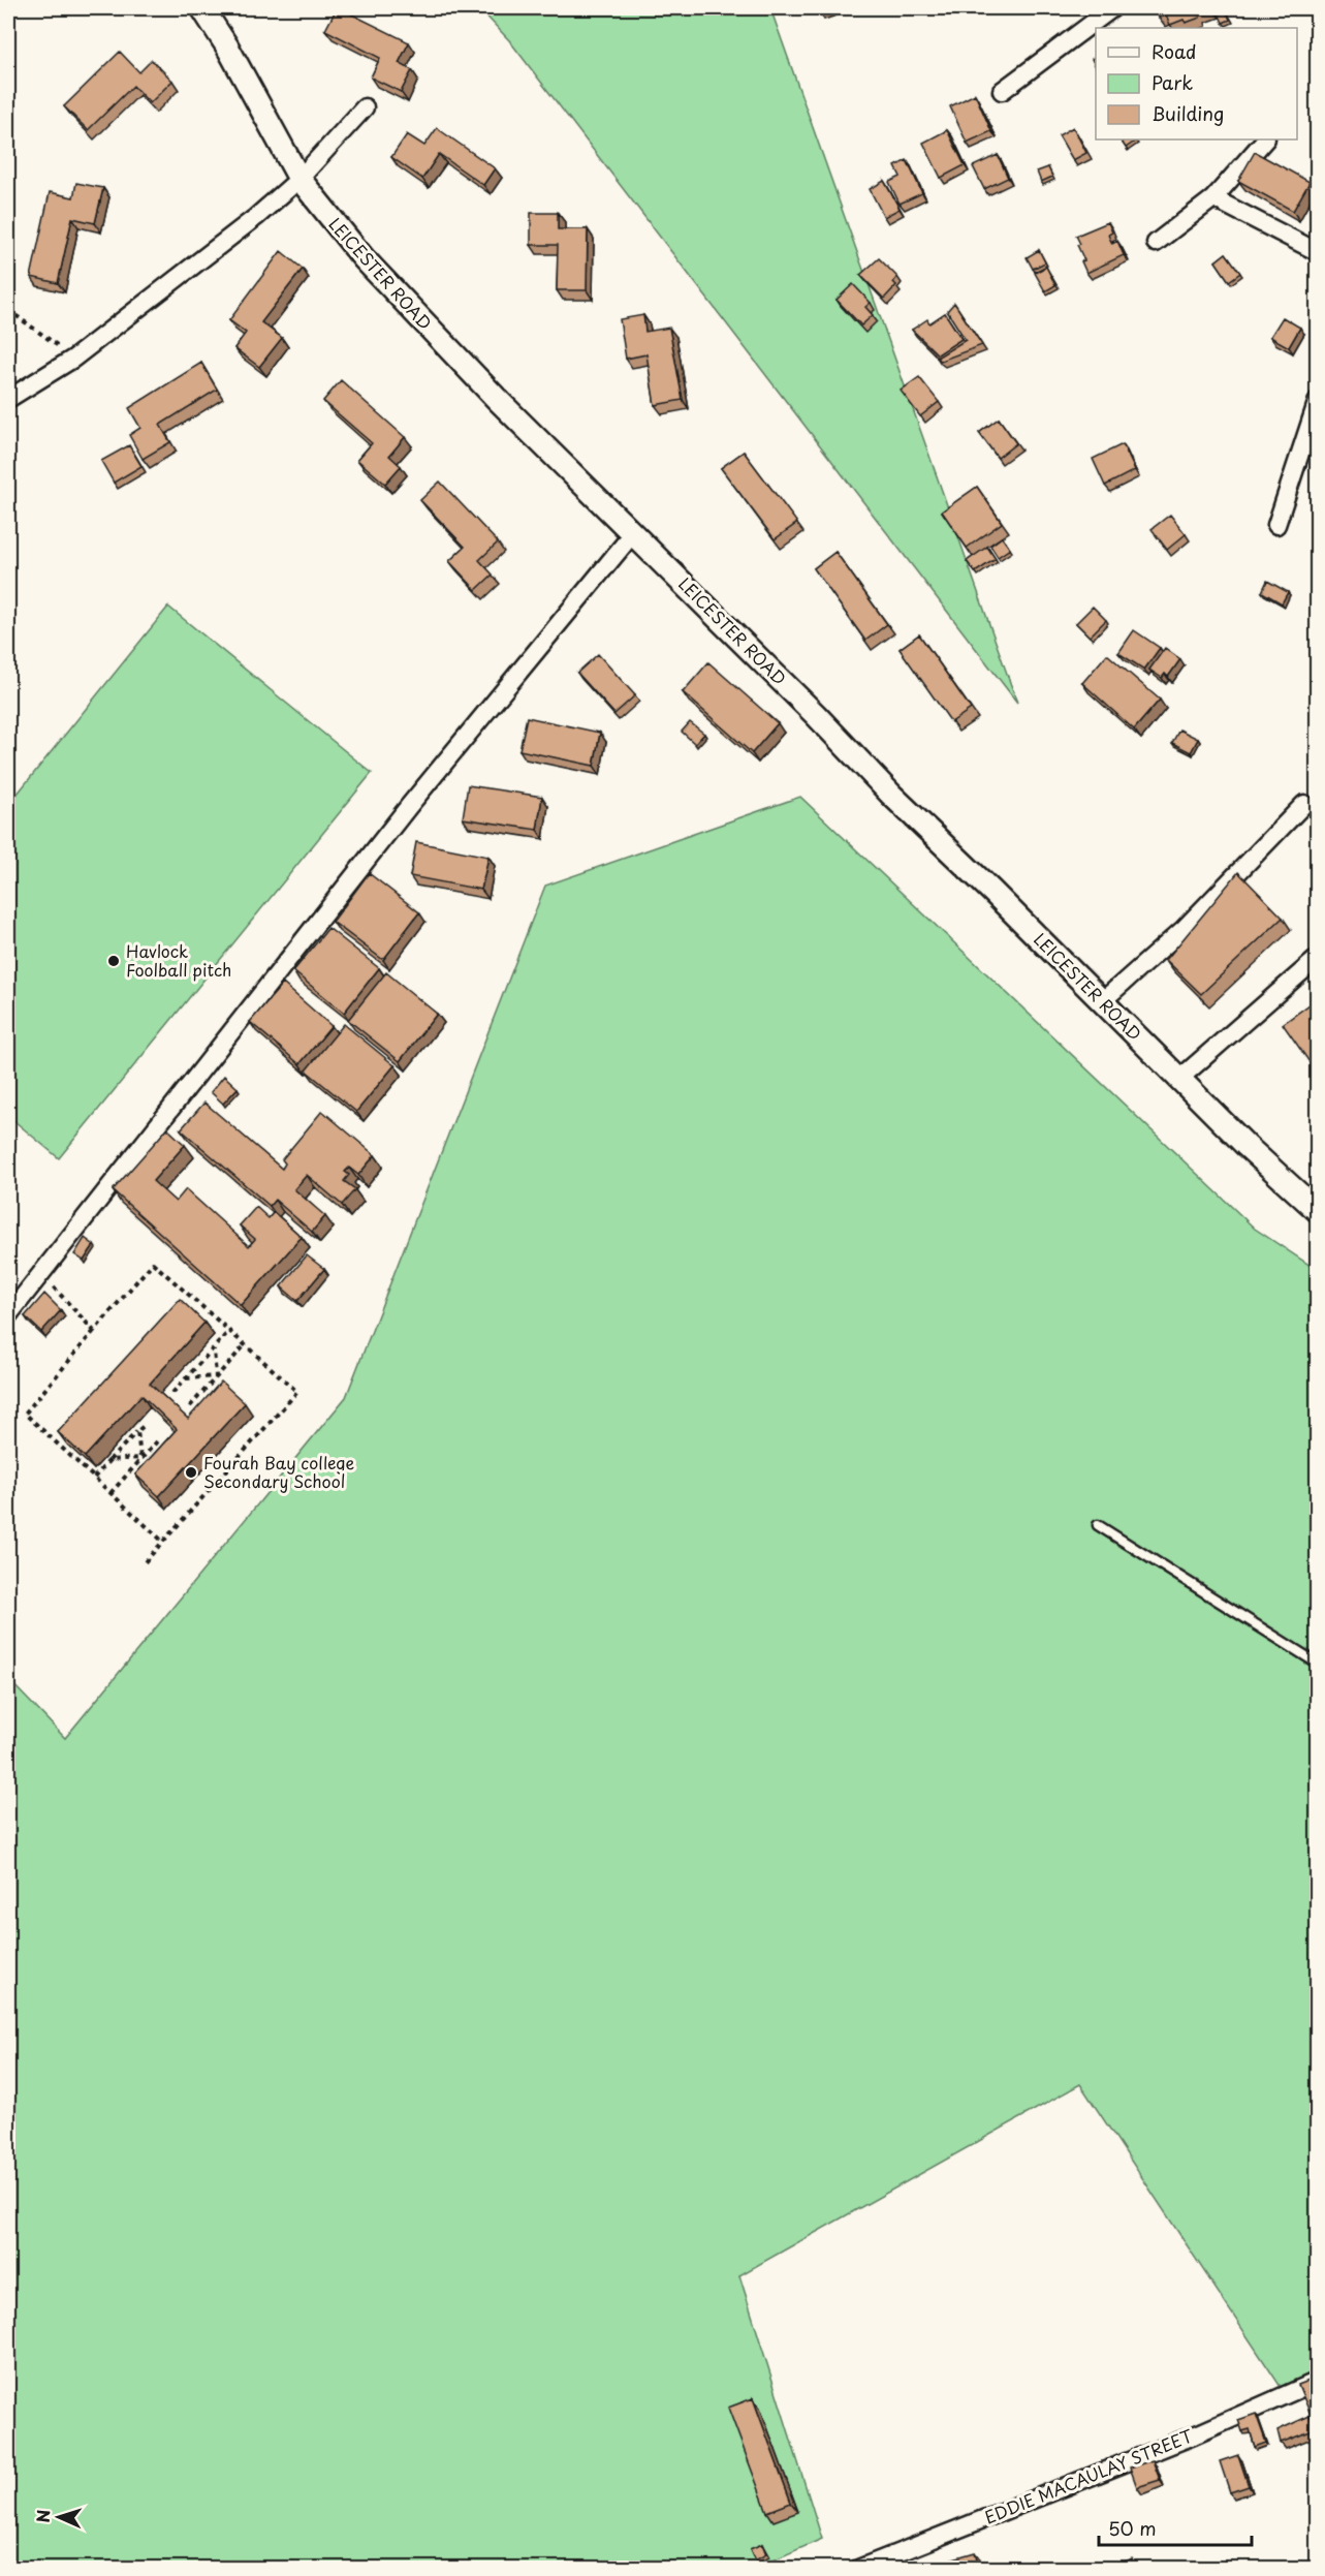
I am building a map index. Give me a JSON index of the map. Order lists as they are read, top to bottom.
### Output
{
  "streets": {
    "street": ["LEICESTER ROAD", "EDDIE MACAULAY STREET"]
  },
  "places": ["Havlock Foolball pitch", "Fourah Bay college Secondary School"],
  "legend": ["Road", "Park", "Building"],
  "scale_bar": "50 m",
  "north": "left"
}
